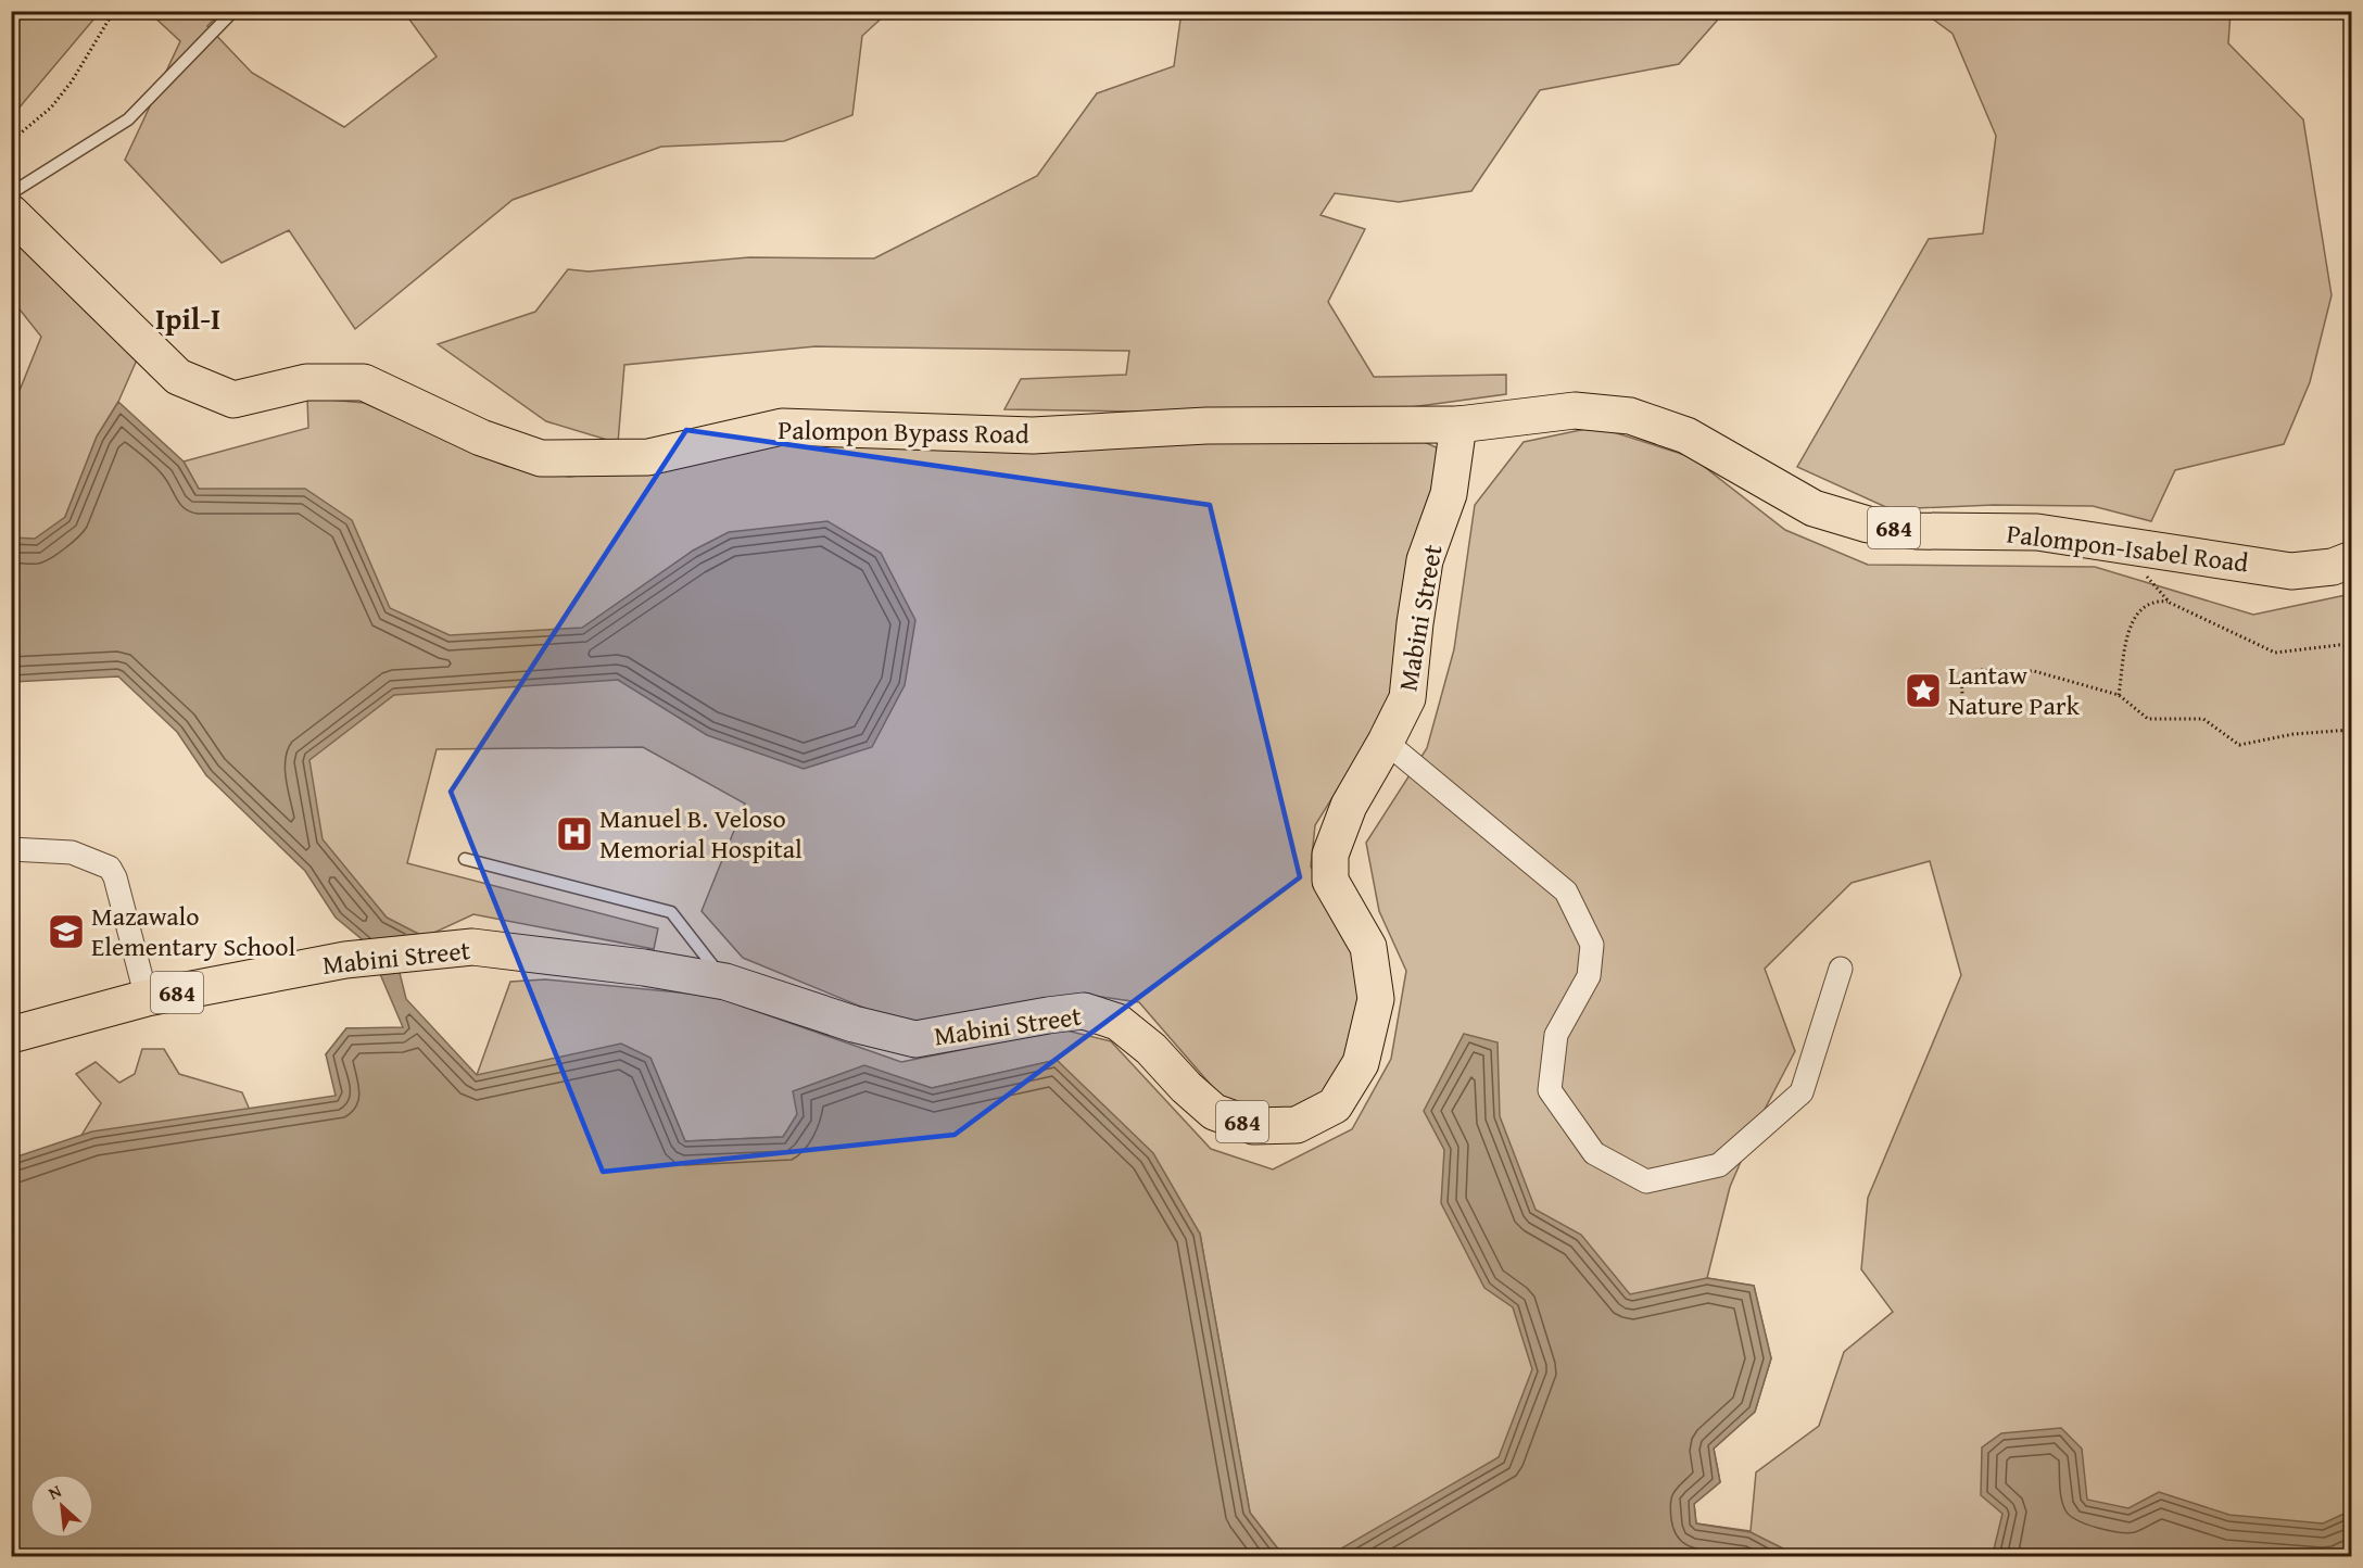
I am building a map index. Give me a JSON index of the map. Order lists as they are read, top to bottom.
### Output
{
  "streets": {
    "main road": [
      "Palompon Bypass Road",
      "684",
      "Palompon-Isabel Road",
      "Mabini Street"
    ]
  },
  "crossings": [
    ["Palompon Bypass Road", "Palompon-Isabel Road"],
    ["Palompon Bypass Road", "Mabini Street"],
    ["Palompon-Isabel Road", "Mabini Street"]
  ],
  "districts": ["Ipil-I"],
  "places": {
    "place": ["Lantaw Nature Park"],
    "hospital": ["Manuel B. Veloso Memorial Hospital"],
    "school or university": ["Mazawalo Elementary School"]
  },
  "north": "top left"
}
